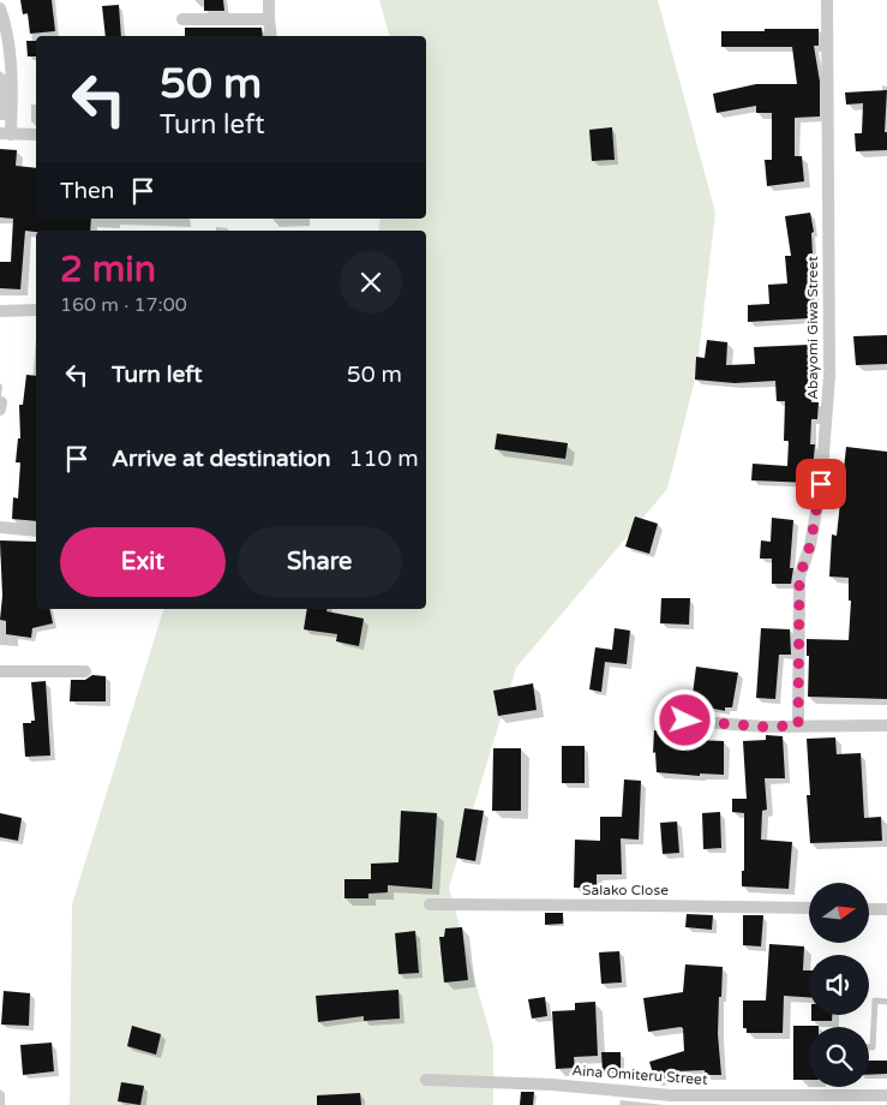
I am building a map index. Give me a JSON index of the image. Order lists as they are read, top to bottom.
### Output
{
  "streets": {
    "street": ["Abayomi Giwa Street", "Salako Close", "Aina Omiteru Street"]
  },
  "north": "right",
  "page": {
    "turn": ["50 m", "Turn left"],
    "then": "Then",
    "heading": ["2 min", "160 m · 17:00"],
    "list": [
      {
        "name": "Turn left",
        "value": "50 m"
      },
      {
        "name": "Arrive at destination",
        "value": "110 m"
      }
    ],
    "buttons": ["Exit", "Share"]
  }
}
